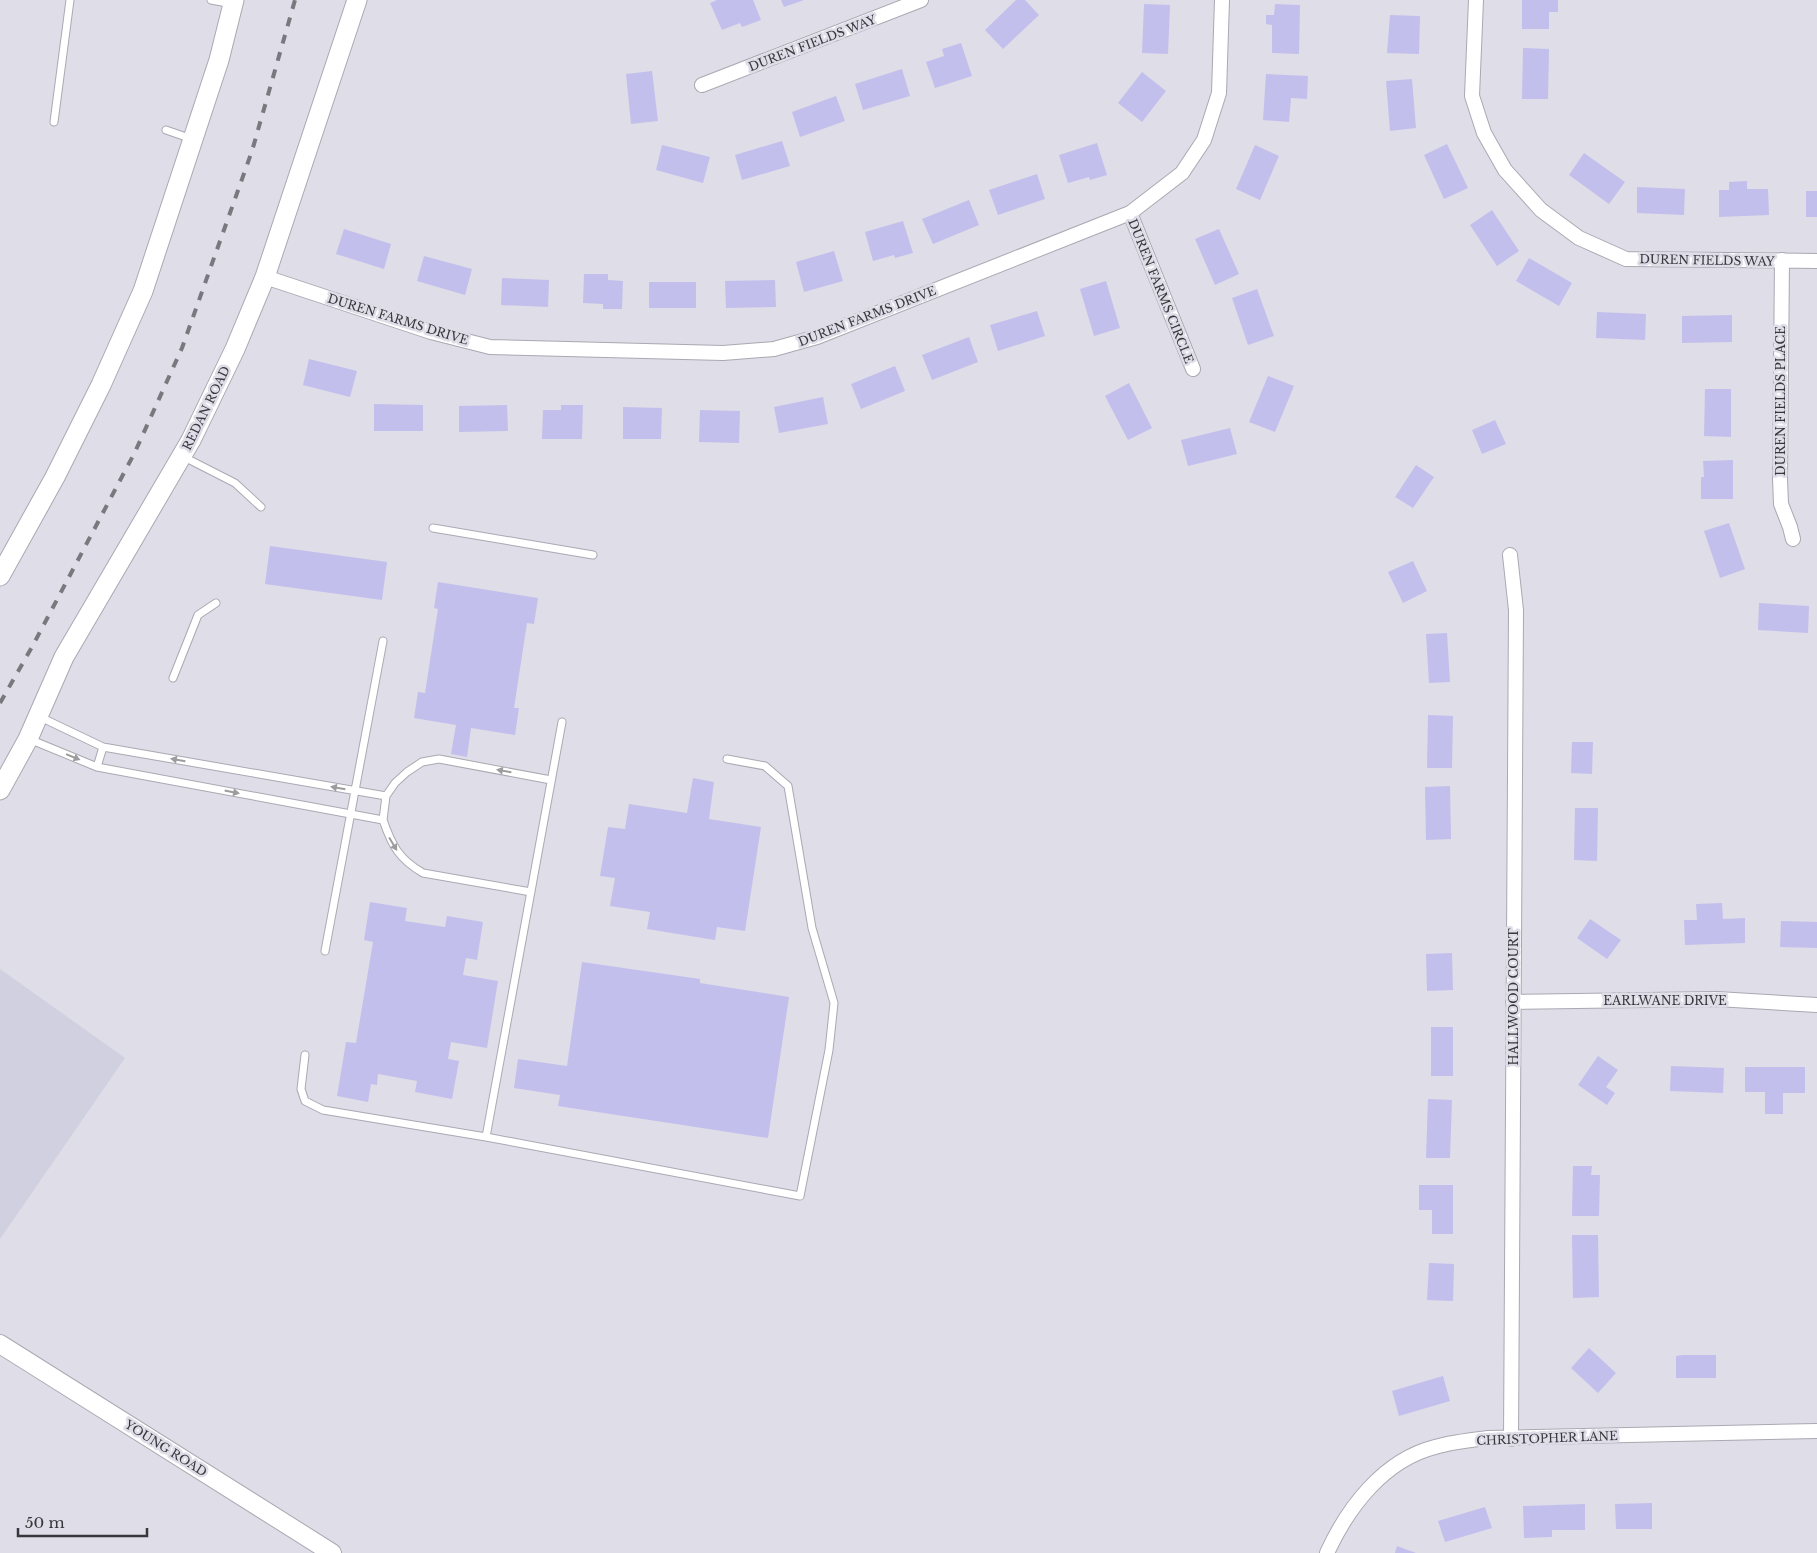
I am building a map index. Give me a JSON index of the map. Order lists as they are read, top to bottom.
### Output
{
  "streets": {
    "main road": ["REDAN ROAD"],
    "street": [
      "DUREN FIELDS WAY",
      "DUREN FARMS CIRCLE",
      "DUREN FARMS DRIVE",
      "DUREN FIELDS PLACE",
      "HALLWOOD COURT",
      "EARLWANE DRIVE",
      "CHRISTOPHER LANE",
      "YOUNG ROAD"
    ]
  },
  "crossings": [
    ["DUREN FIELDS WAY", "DUREN FIELDS PLACE"],
    ["DUREN FARMS CIRCLE", "DUREN FARMS DRIVE"],
    ["DUREN FARMS DRIVE", "REDAN ROAD"],
    ["HALLWOOD COURT", "EARLWANE DRIVE"],
    ["HALLWOOD COURT", "CHRISTOPHER LANE"]
  ],
  "scale_bar": "50 m"
}
